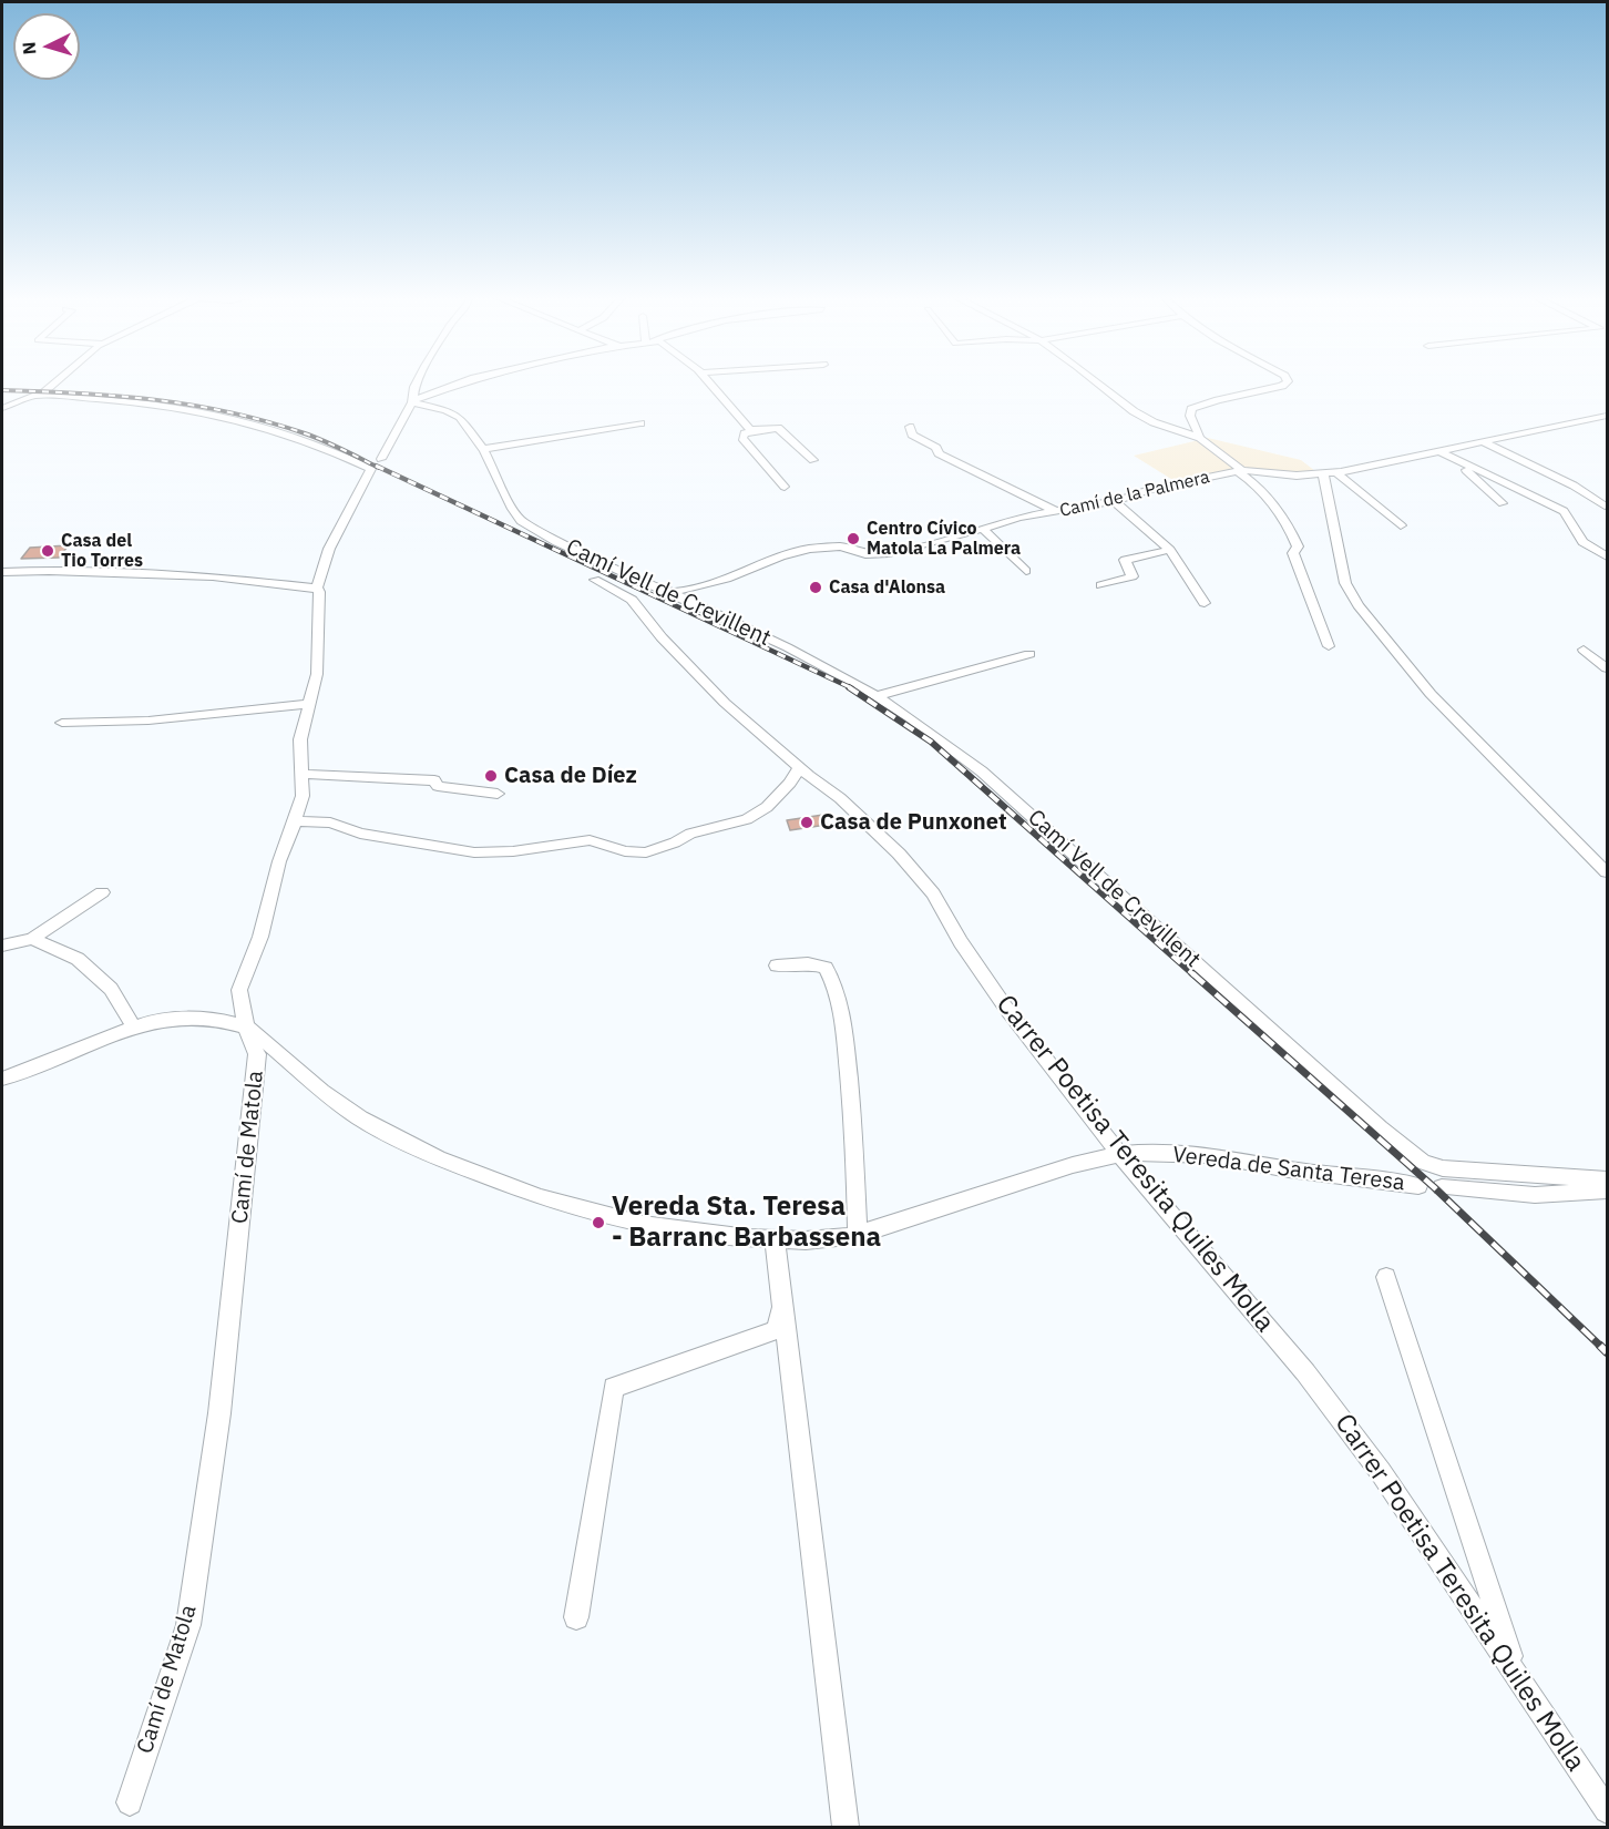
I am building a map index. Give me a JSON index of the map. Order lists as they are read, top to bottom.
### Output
{
  "streets": {
    "street": [
      "Camí de la Palmera",
      "Camí Vell de Crevillent",
      "Camí de Matola",
      "Carrer Poetisa Teresita Quiles Molla",
      "Vereda de Santa Teresa"
    ]
  },
  "crossings": [
    ["Camí de la Palmera", "Camí Vell de Crevillent"],
    ["Camí Vell de Crevillent", "Camí de Matola"],
    ["Camí de Matola", "Vereda de Santa Teresa"],
    ["Carrer Poetisa Teresita Quiles Molla", "Vereda de Santa Teresa"]
  ],
  "places": [
    "Centro Cívico Matola La Palmera",
    "Casa del Tio Torres",
    "Casa d'Alonsa",
    "Casa de Díez",
    "Casa de Punxonet",
    "Vereda Sta. Teresa - Barranc Barbassena"
  ],
  "north": "left"
}
